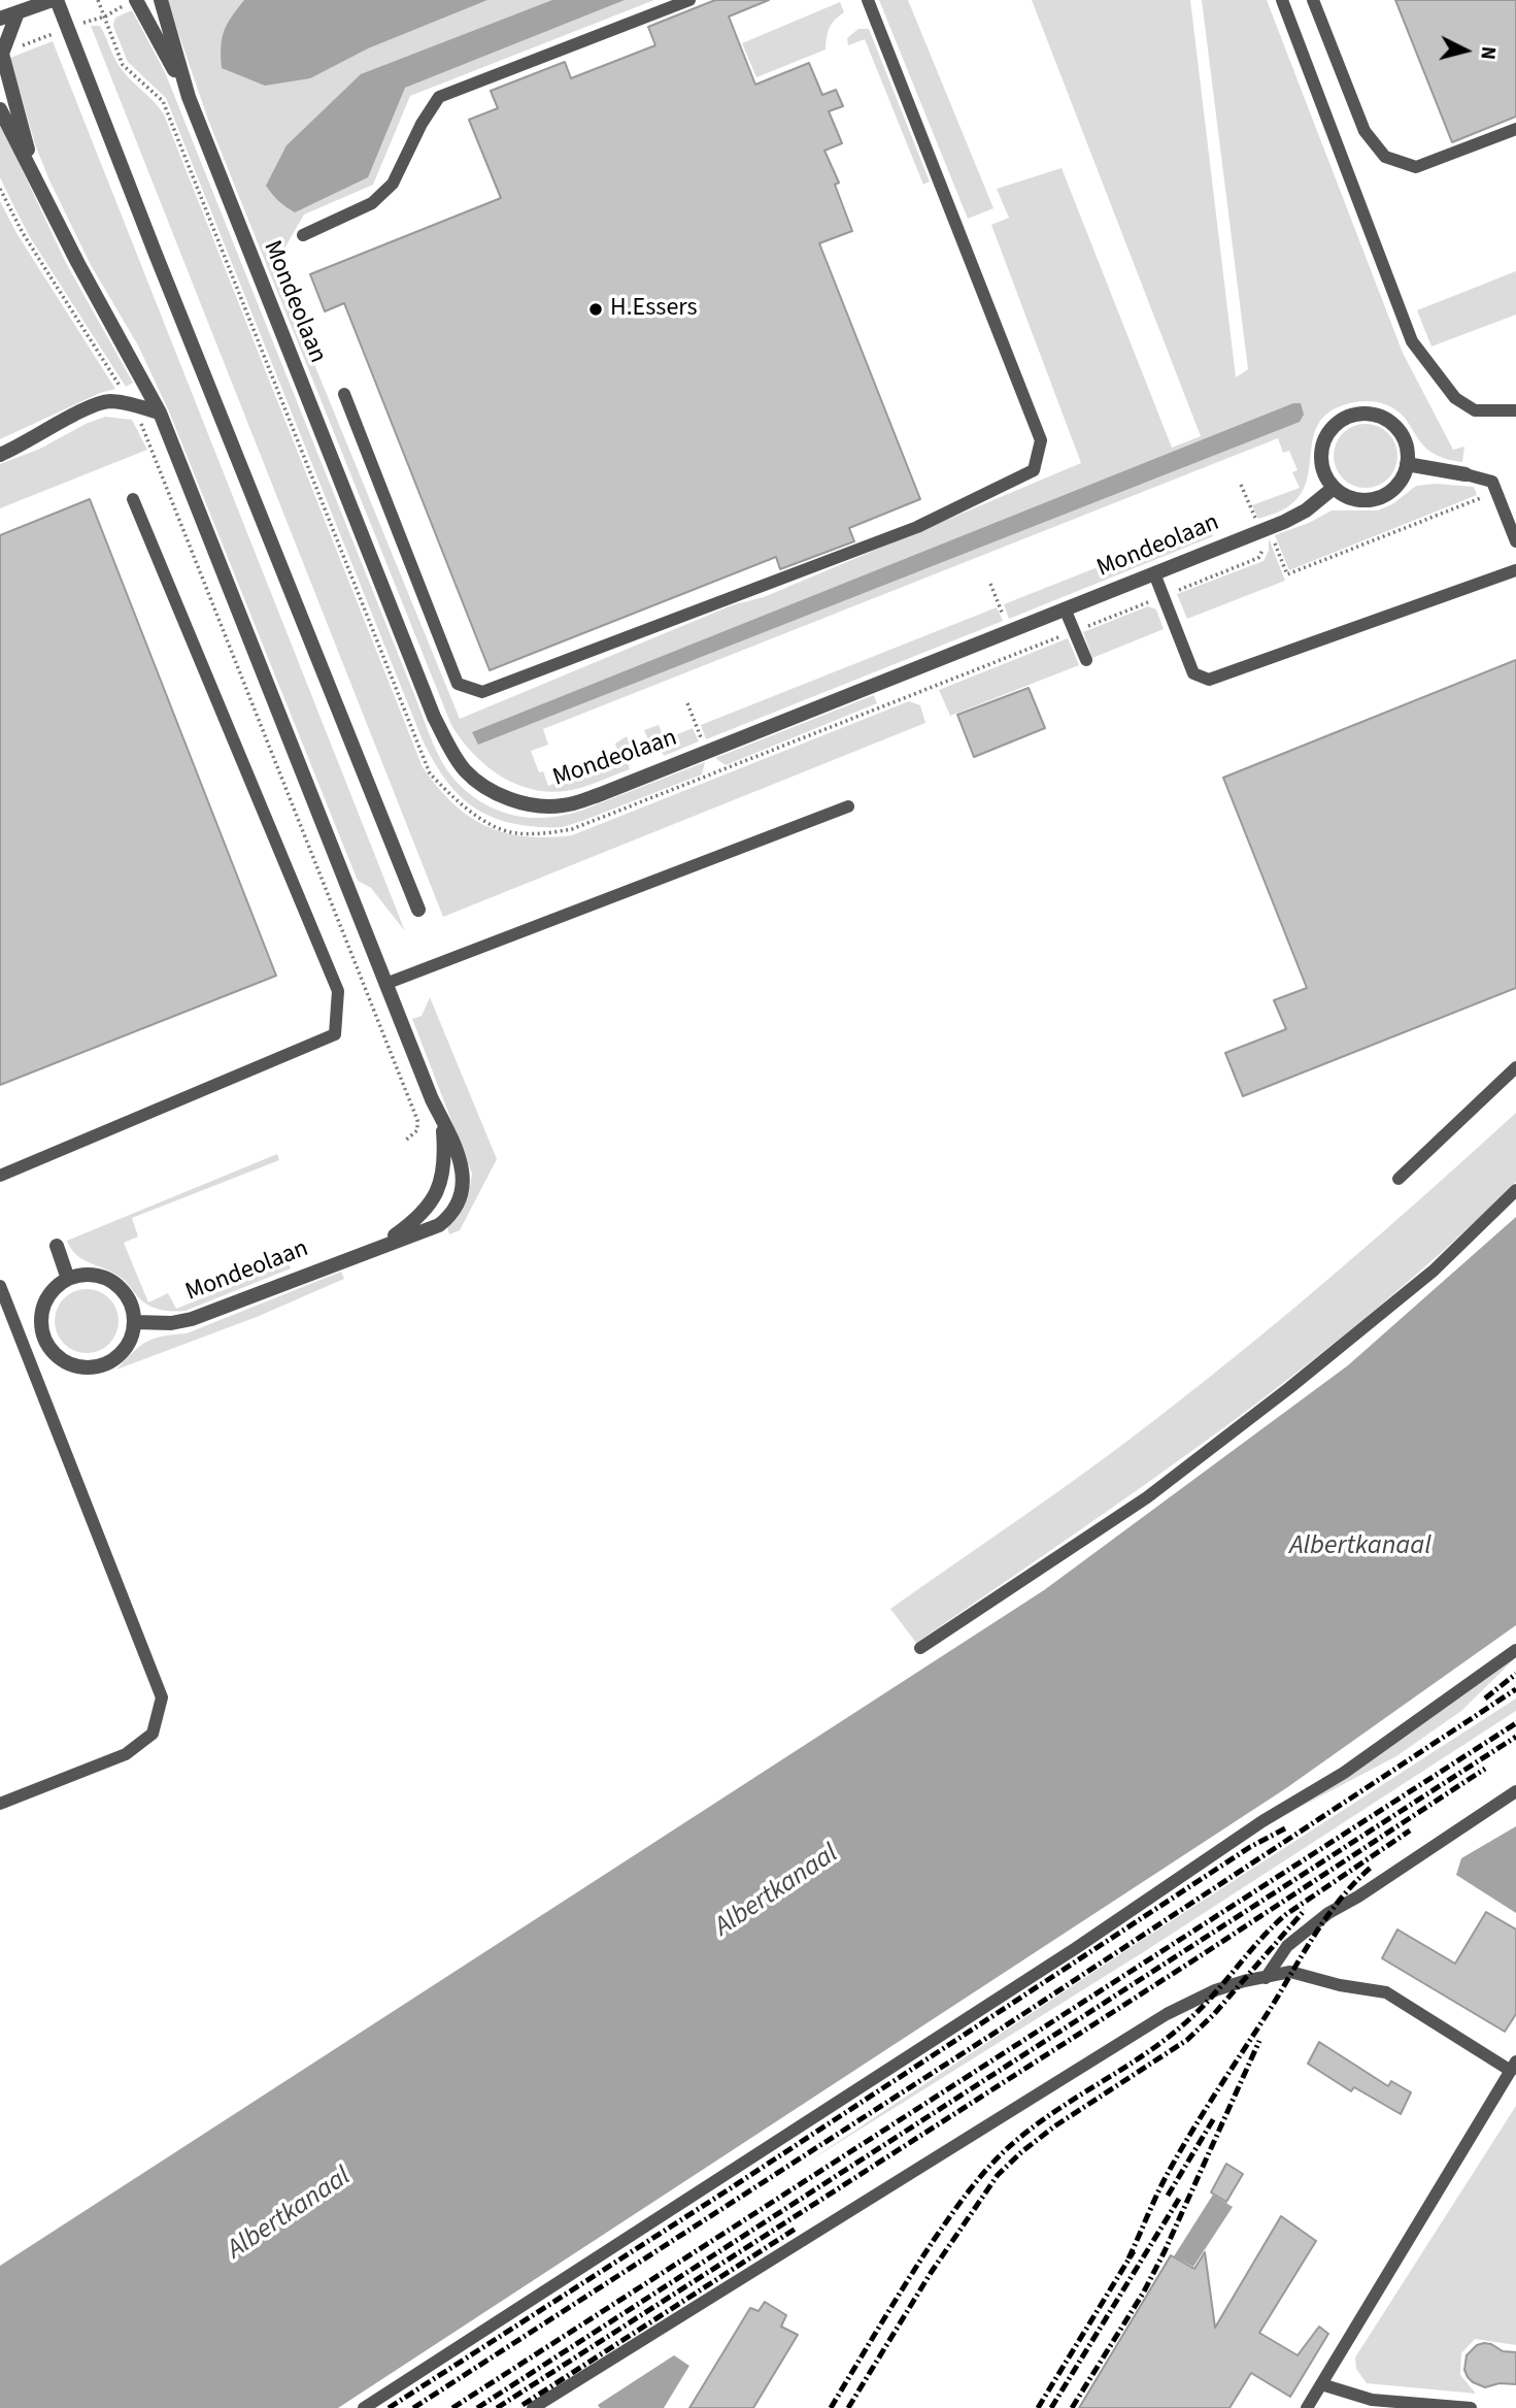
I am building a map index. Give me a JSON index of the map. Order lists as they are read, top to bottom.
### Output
{
  "streets": {
    "street": ["Mondeolaan"]
  },
  "water": ["Albertkanaal"],
  "places": ["H.Essers"],
  "north": "right"
}
